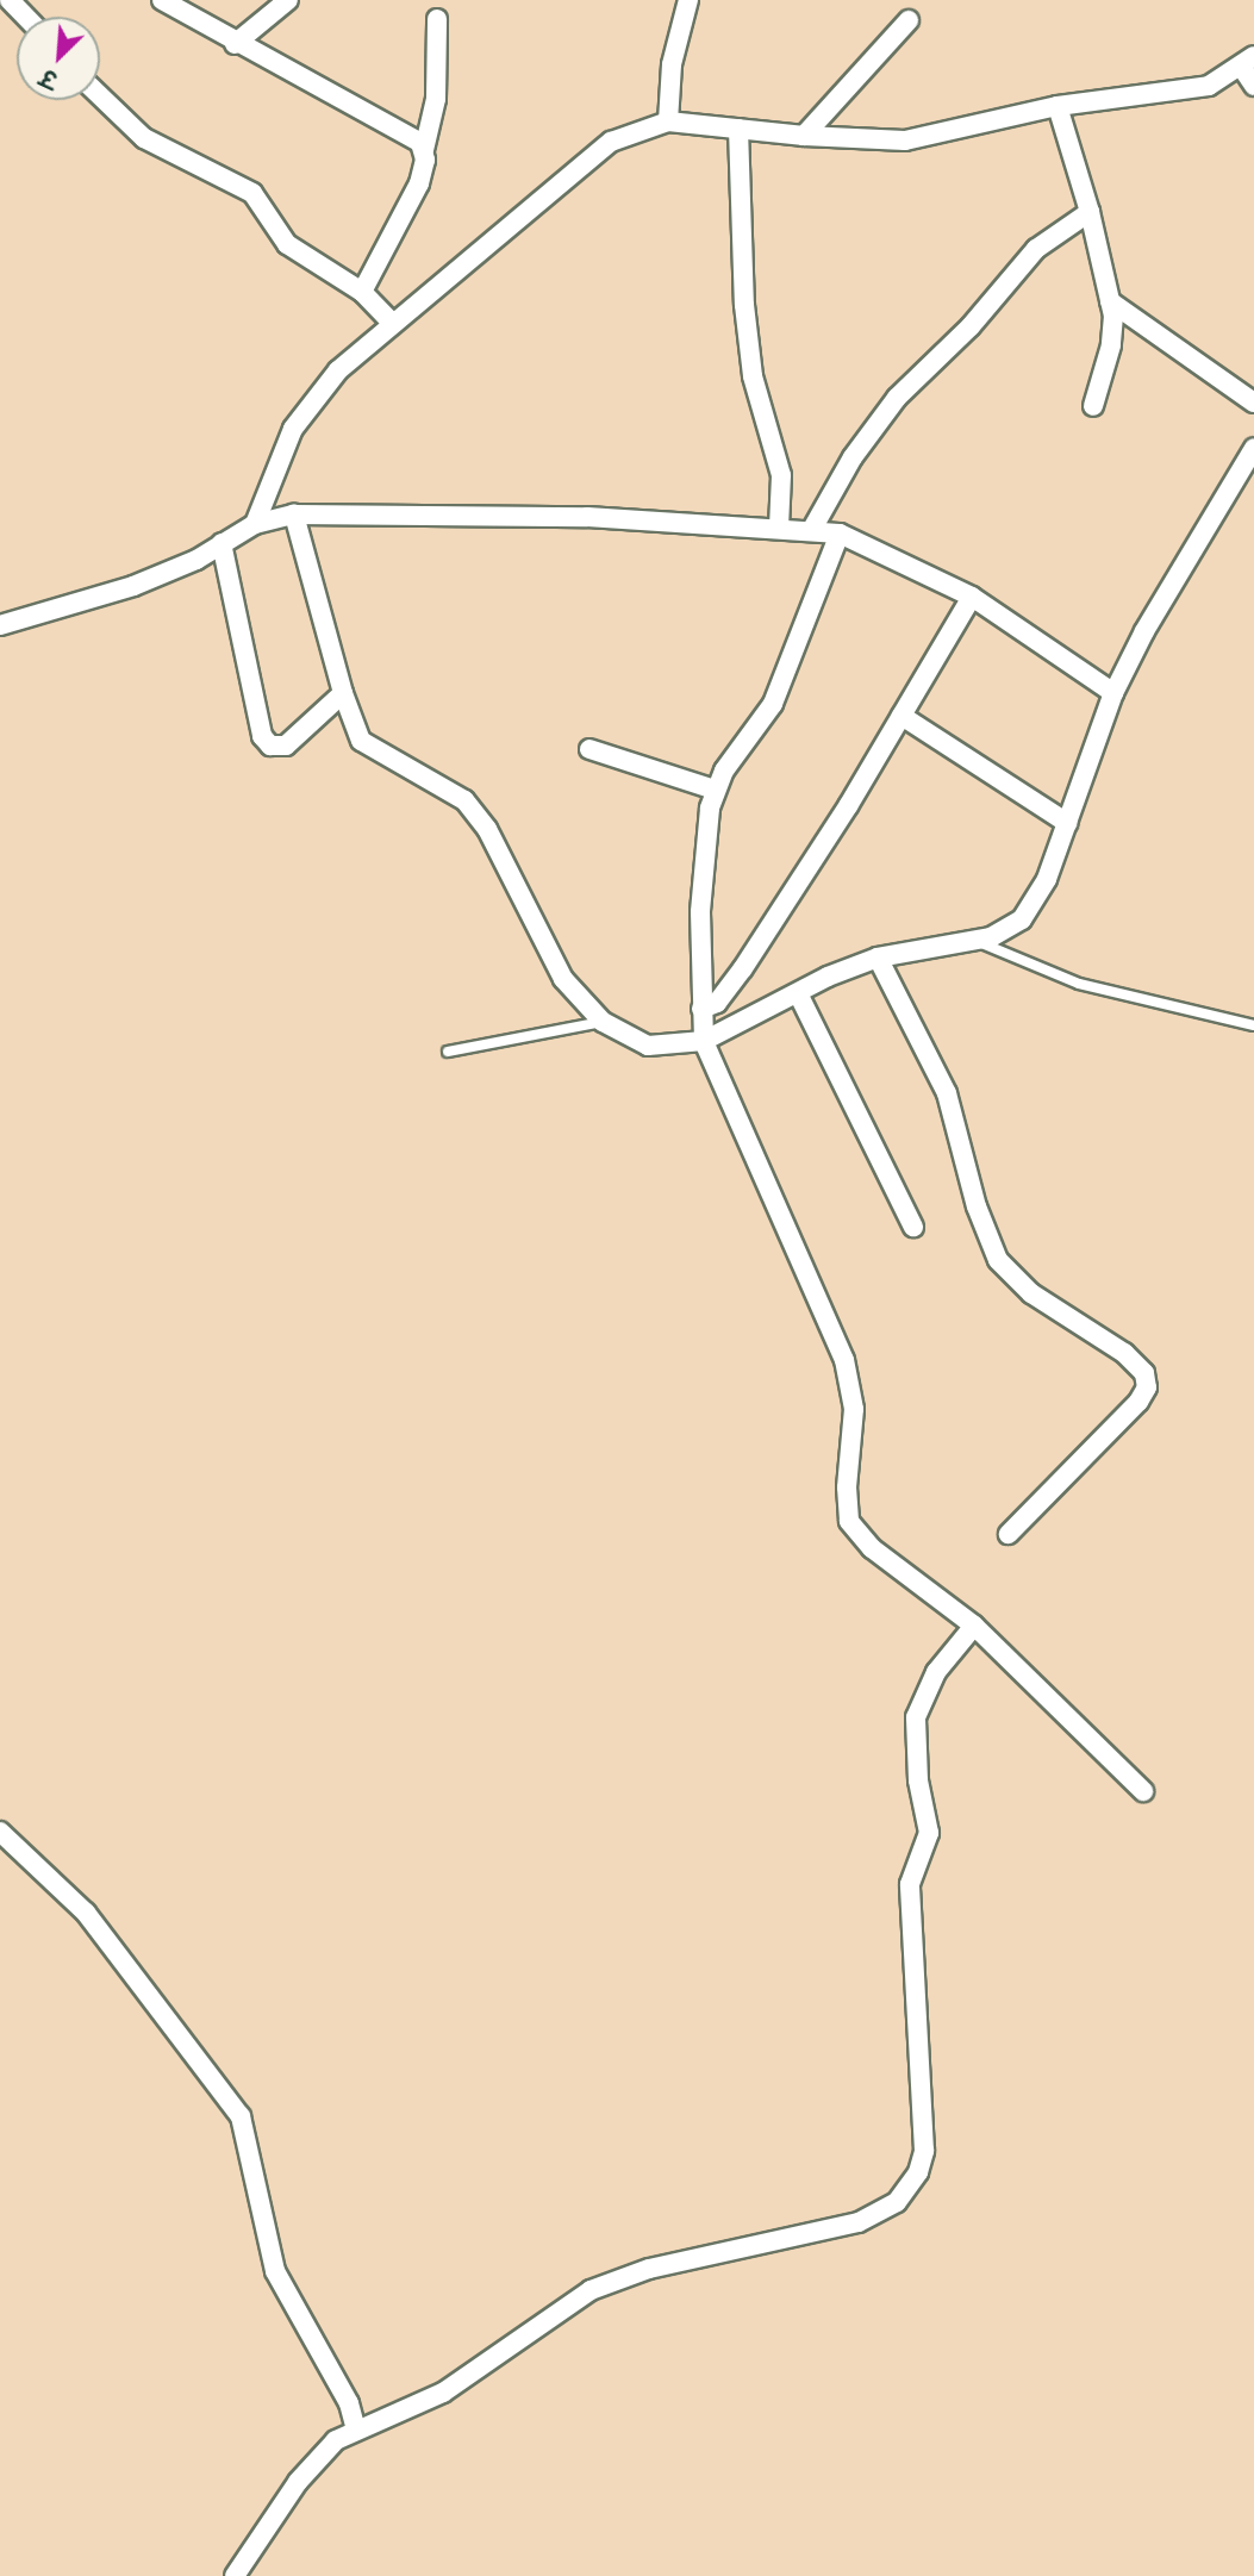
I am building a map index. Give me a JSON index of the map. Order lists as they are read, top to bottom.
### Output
{
  "north": "bottom left"
}
